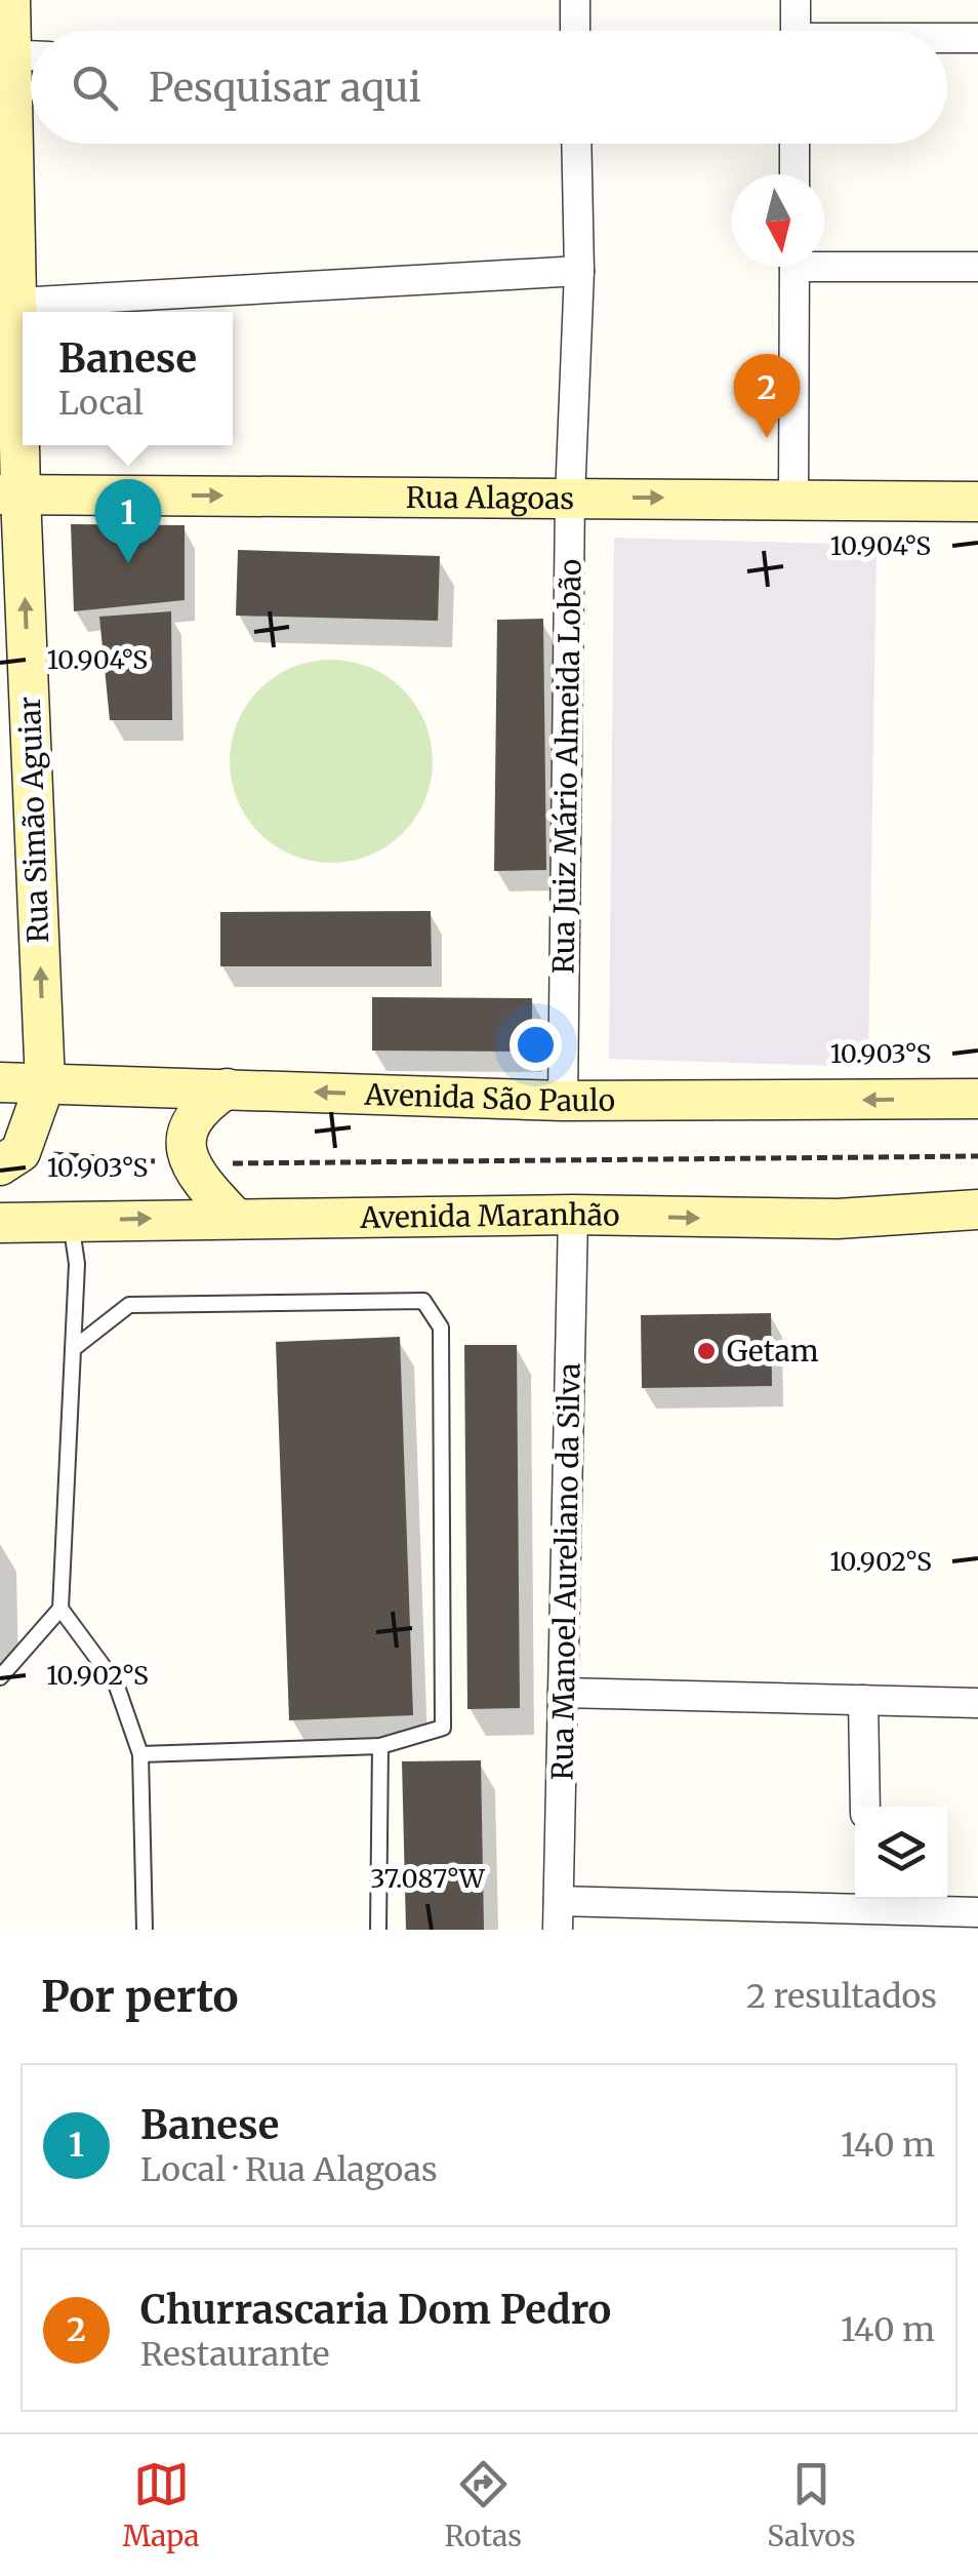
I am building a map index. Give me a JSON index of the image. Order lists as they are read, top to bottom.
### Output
{
  "streets": {
    "main road": [
      "Rua Alagoas",
      "Rua Simão Aguiar",
      "Avenida São Paulo",
      "Avenida Maranhão"
    ],
    "street": ["Rua Juiz Mário Almeida Lobão", "Rua Manoel Aureliano da Silva"]
  },
  "crossings": [
    ["Rua Alagoas", "Rua Juiz Mário Almeida Lobão"],
    ["Rua Alagoas", "Rua Simão Aguiar"],
    ["Rua Juiz Mário Almeida Lobão", "Avenida São Paulo"],
    ["Rua Simão Aguiar", "Avenida São Paulo"],
    ["Avenida Maranhão", "Rua Manoel Aureliano da Silva"]
  ],
  "one_way": ["Rua Alagoas", "Rua Simão Aguiar", "Avenida São Paulo"],
  "places": ["Getam"],
  "north": "bottom",
  "page": {
    "search": "Pesquisar aqui",
    "popup": ["Banese", "Local"],
    "pins": ["2", "1"],
    "heading": ["Por perto", "2 resultados"],
    "list": [
      {
        "mark": "1",
        "name": "Banese",
        "note": "Local · Rua Alagoas",
        "value": "140 m"
      },
      {
        "mark": "2",
        "name": "Churrascaria Dom Pedro",
        "note": "Restaurante",
        "value": "140 m"
      }
    ],
    "nav": ["Mapa", "Rotas", "Salvos"]
  },
  "coordinates": [
    "10.904°S",
    "10.903°S",
    "10.902°S",
    "37.087°W"
  ]
}
